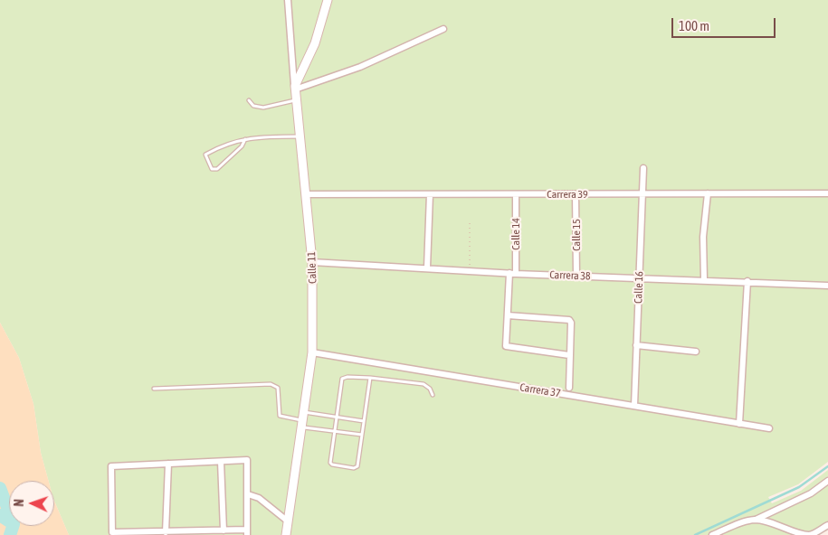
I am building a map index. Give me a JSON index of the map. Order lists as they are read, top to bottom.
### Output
{
  "streets": {
    "main road": ["Calle 11"],
    "street": [
      "Carrera 39",
      "Calle 14",
      "Calle 15",
      "Carrera 38",
      "Calle 16",
      "Carrera 37"
    ]
  },
  "crossings": [
    ["Carrera 39", "Calle 14"],
    ["Carrera 39", "Calle 15"],
    ["Carrera 39", "Calle 11"],
    ["Carrera 39", "Calle 16"],
    ["Calle 14", "Carrera 38"],
    ["Calle 15", "Carrera 38"],
    ["Calle 11", "Carrera 38"],
    ["Calle 11", "Carrera 37"],
    ["Carrera 38", "Calle 16"],
    ["Calle 16", "Carrera 37"]
  ],
  "scale_bar": "100 m",
  "north": "left"
}
